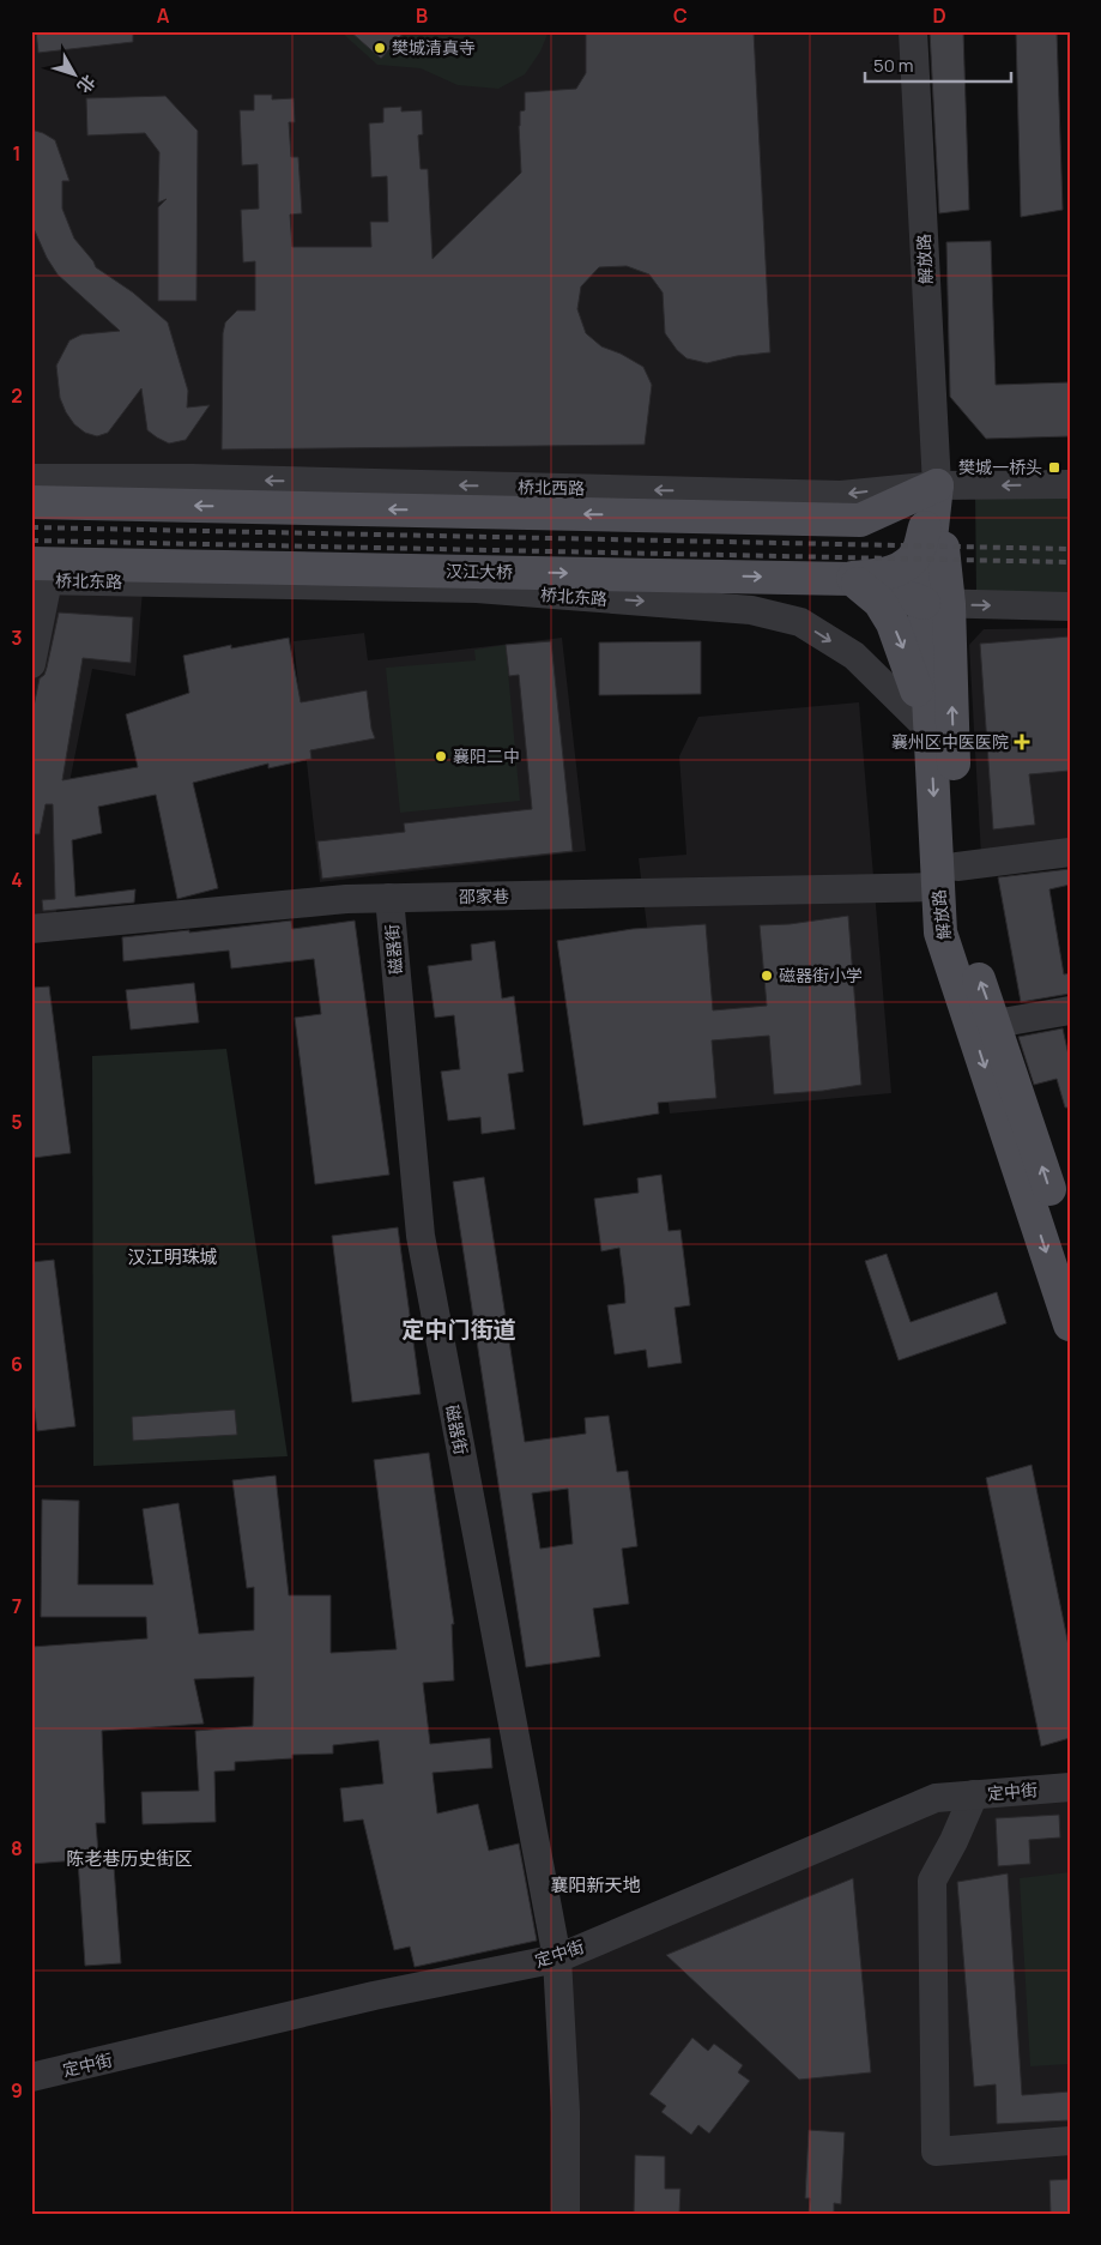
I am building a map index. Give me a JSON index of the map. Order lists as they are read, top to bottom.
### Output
{
  "streets": {
    "main road": ["解放路", "汉江大桥"],
    "street": [
      "桥北西路",
      "桥北东路",
      "邵家巷",
      "磁器街",
      "定中街"
    ]
  },
  "crossings": [
    ["解放路", "桥北西路"],
    ["解放路", "汉江大桥"],
    ["解放路", "桥北东路"],
    ["解放路", "邵家巷"],
    ["汉江大桥", "桥北东路"],
    ["邵家巷", "磁器街"],
    ["磁器街", "定中街"]
  ],
  "one_way": ["桥北西路", "桥北东路"],
  "districts": [
    "汉江明珠城",
    "定中门街道",
    "陈老巷历史街区",
    "襄阳新天地"
  ],
  "places": {
    "other": ["樊城清真寺", "襄阳二中", "磁器街小学"],
    "transit": ["樊城一桥头"],
    "health": ["襄州区中医医院"]
  },
  "scale_bar": "50 m",
  "north": "bottom right",
  "grid": {
    "columns": [
      "A",
      "B",
      "C",
      "D"
    ],
    "rows": [
      "1",
      "2",
      "3",
      "4",
      "5",
      "6",
      "7",
      "8",
      "9"
    ]
  }
}
